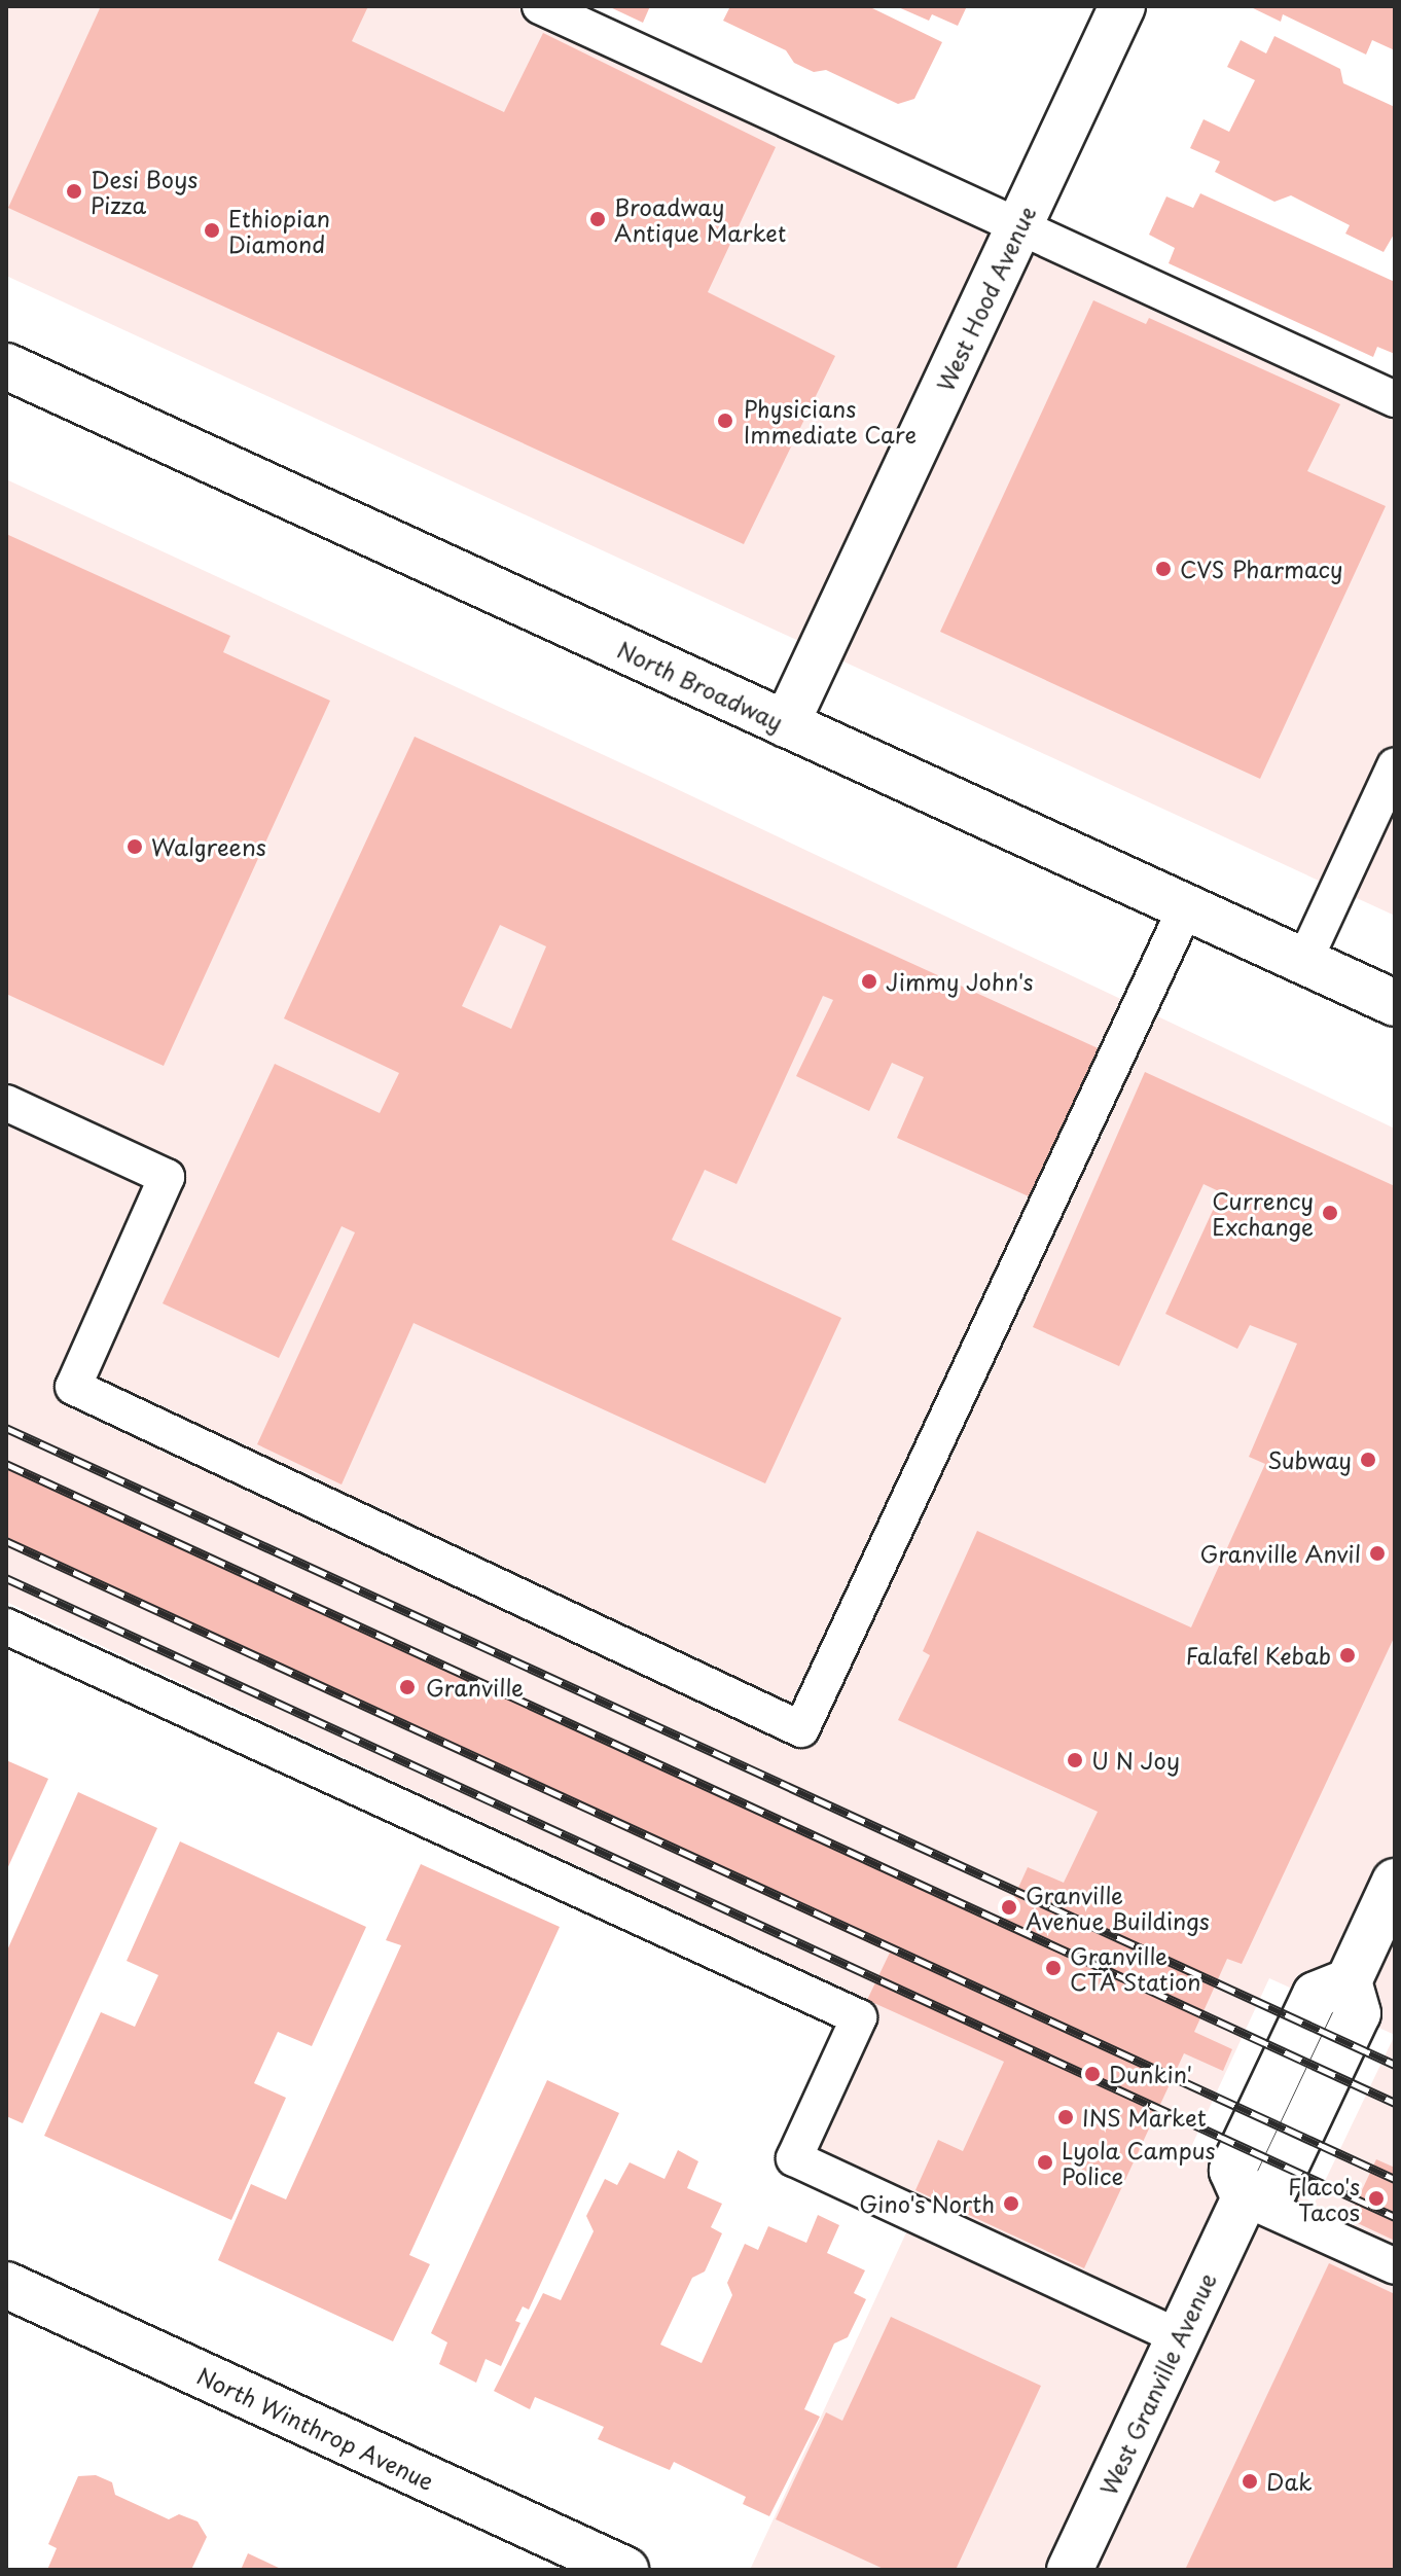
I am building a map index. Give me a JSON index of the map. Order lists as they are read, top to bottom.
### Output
{
  "streets": {
    "street": [
      "West Hood Avenue",
      "North Broadway",
      "West Granville Avenue",
      "North Winthrop Avenue"
    ]
  },
  "crossings": [
    ["West Hood Avenue", "North Broadway"]
  ],
  "places": [
    "Desi Boys Pizza",
    "Broadway Antique Market",
    "Ethiopian Diamond",
    "Physicians Immediate Care",
    "CVS Pharmacy",
    "Walgreens",
    "Jimmy John's",
    "Currency Exchange",
    "Subway",
    "Granville Anvil",
    "Falafel Kebab",
    "Granville",
    "U N Joy",
    "Granville Avenue Buildings",
    "Granville CTA Station",
    "Dunkin'",
    "INS Market",
    "Lyola Campus Police",
    "Flaco's Tacos",
    "Gino's North",
    "Dak"
  ]
}
